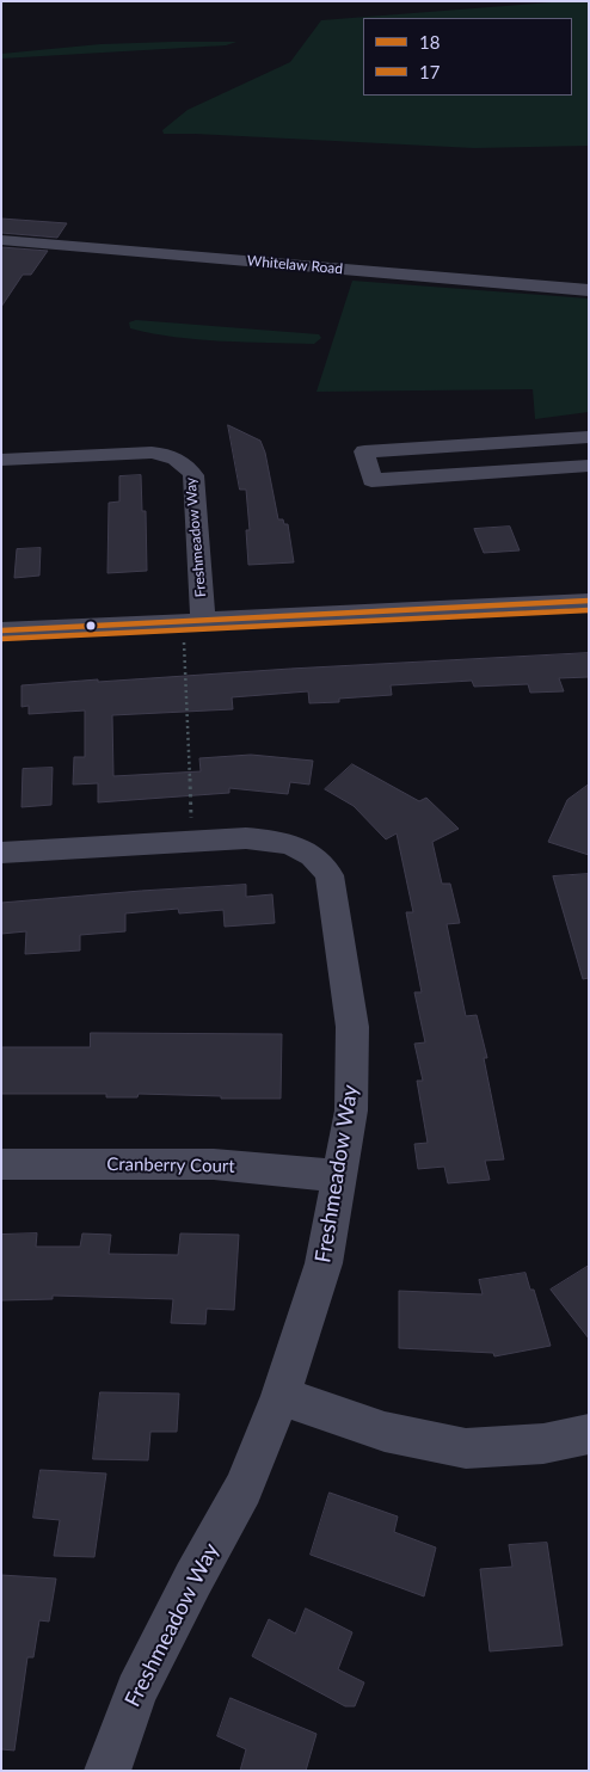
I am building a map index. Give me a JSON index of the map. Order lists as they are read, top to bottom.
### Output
{
  "streets": {
    "street": ["Whitelaw Road", "Freshmeadow Way", "Cranberry Court"]
  },
  "crossings": [
    ["Freshmeadow Way", "Cranberry Court"]
  ],
  "lines": ["transit line 18", "transit line 17"],
  "legend": ["18", "17"]
}
